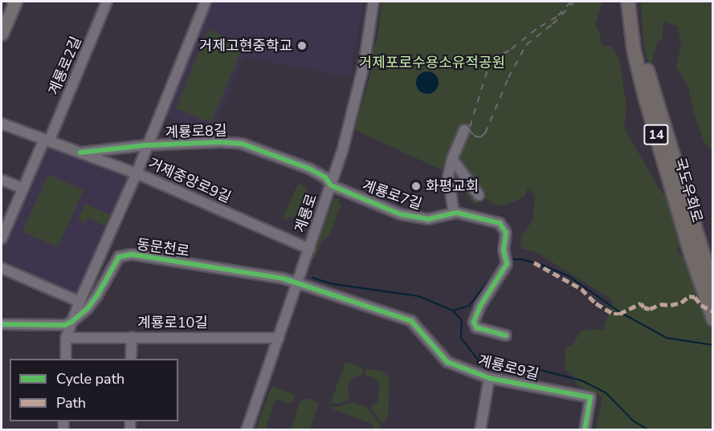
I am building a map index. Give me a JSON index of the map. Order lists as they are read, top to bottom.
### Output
{
  "streets": {
    "highway": ["14", "국도우회로"],
    "street": [
      "계룡로2길",
      "계룡로8길",
      "거제중앙로9길",
      "계룡로7길",
      "계룡로",
      "동문천로",
      "계룡로10길",
      "계룡로9길"
    ]
  },
  "crossings": [
    ["계룡로2길", "거제중앙로9길"],
    ["계룡로8길", "거제중앙로9길"],
    ["계룡로8길", "계룡로7길"],
    ["계룡로8길", "계룡로"],
    ["거제중앙로9길", "계룡로"],
    ["계룡로7길", "계룡로"],
    ["계룡로", "동문천로"],
    ["계룡로", "계룡로10길"],
    ["계룡로", "계룡로9길"],
    ["동문천로", "계룡로9길"]
  ],
  "parks": ["거제포로수용소유적공원"],
  "places": ["거제고현중학교", "화평교회"],
  "legend": ["Cycle path", "Path"]
}
